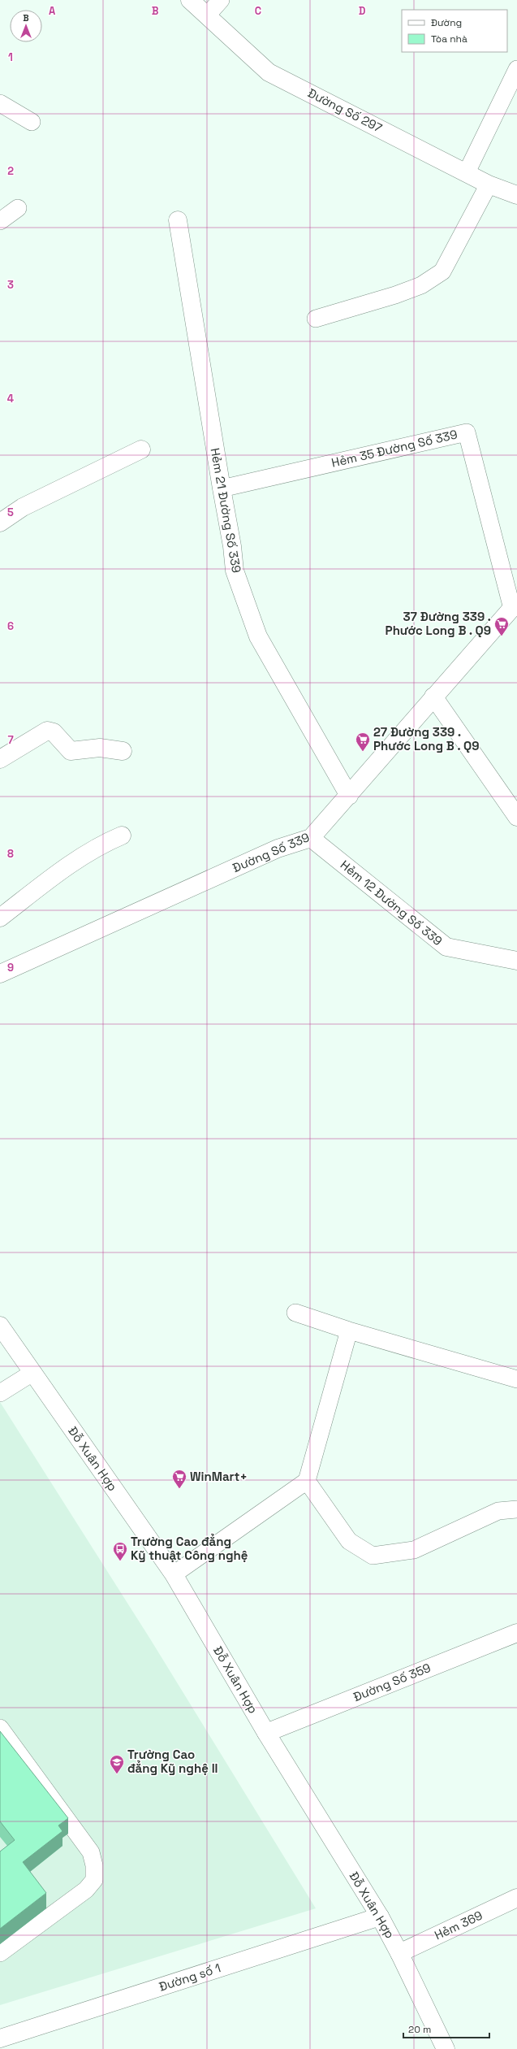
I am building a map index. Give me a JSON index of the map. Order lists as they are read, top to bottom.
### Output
{
  "streets": {
    "street": [
      "Đường Số 297",
      "Hẻm 21 Đường Số 339",
      "Đường Số 339",
      "Hẻm 12 Đường Số 339",
      "Đỗ Xuân Hợp",
      "Đường Số 359",
      "Hẻm 369",
      "Đường số 1"
    ],
    "lane": ["Hẻm 35 Đường Số 339"]
  },
  "crossings": [
    ["Hẻm 35 Đường Số 339", "Hẻm 21 Đường Số 339"],
    ["Hẻm 35 Đường Số 339", "Đường Số 339"],
    ["Hẻm 21 Đường Số 339", "Đường Số 339"],
    ["Đường Số 339", "Hẻm 12 Đường Số 339"],
    ["Đỗ Xuân Hợp", "Đường Số 359"],
    ["Đỗ Xuân Hợp", "Hẻm 369"],
    ["Đỗ Xuân Hợp", "Đường số 1"]
  ],
  "places": {
    "supermarket": ["37 Đường 339 . Phước Long B . Q9", "27 Đường 339 . Phước Long B . Q9", "WinMart+"],
    "bus stop": ["Trường Cao đẳng Kỹ thuật Công nghệ"],
    "school or university": ["Trường Cao đẳng Kỹ nghệ II"]
  },
  "legend": ["Đường", "Tòa nhà"],
  "scale_bar": "20 m",
  "north": "top",
  "grid": {
    "columns": [
      "A",
      "B",
      "C",
      "D"
    ],
    "rows": [
      "1",
      "2",
      "3",
      "4",
      "5",
      "6",
      "7",
      "8",
      "9"
    ]
  }
}
